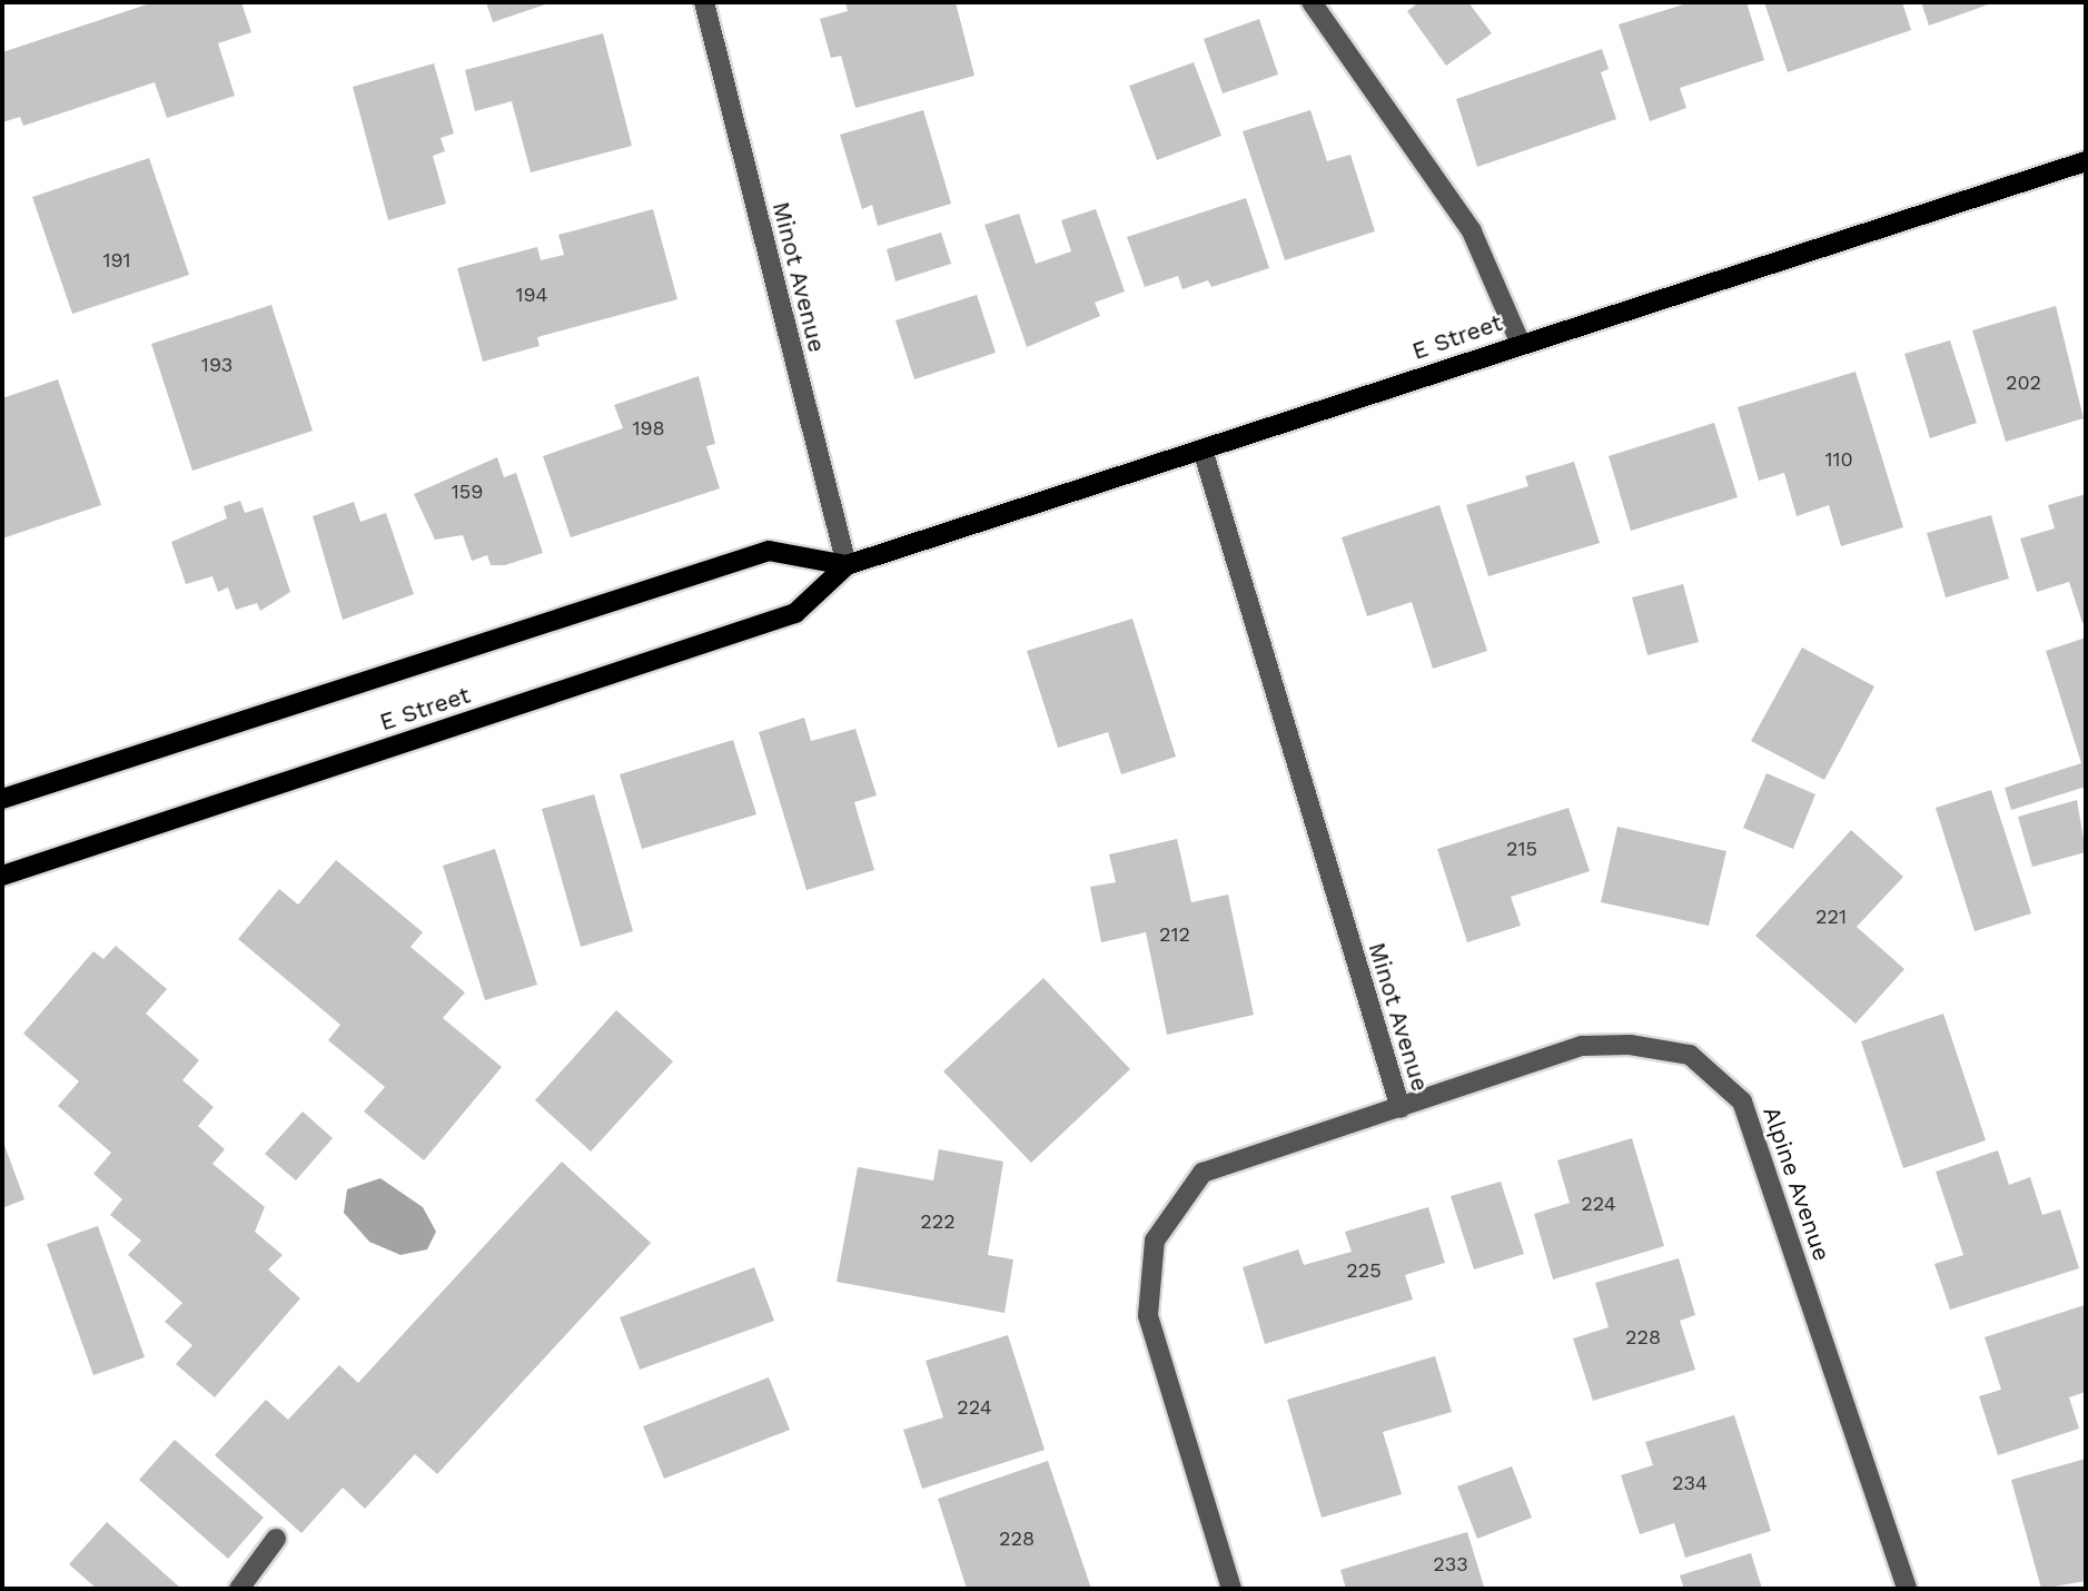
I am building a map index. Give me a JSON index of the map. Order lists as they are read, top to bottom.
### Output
{
  "streets": {
    "main road": ["E Street"],
    "street": ["Minot Avenue", "Alpine Avenue"]
  },
  "crossings": [
    ["Minot Avenue", "E Street"],
    ["Minot Avenue", "Alpine Avenue"]
  ],
  "house_numbers": [
    "191",
    "194",
    "193",
    "202",
    "198",
    "110",
    "159",
    "215",
    "221",
    "212",
    "224",
    "222",
    "225",
    "228",
    "224",
    "234",
    "228",
    "233"
  ]
}
